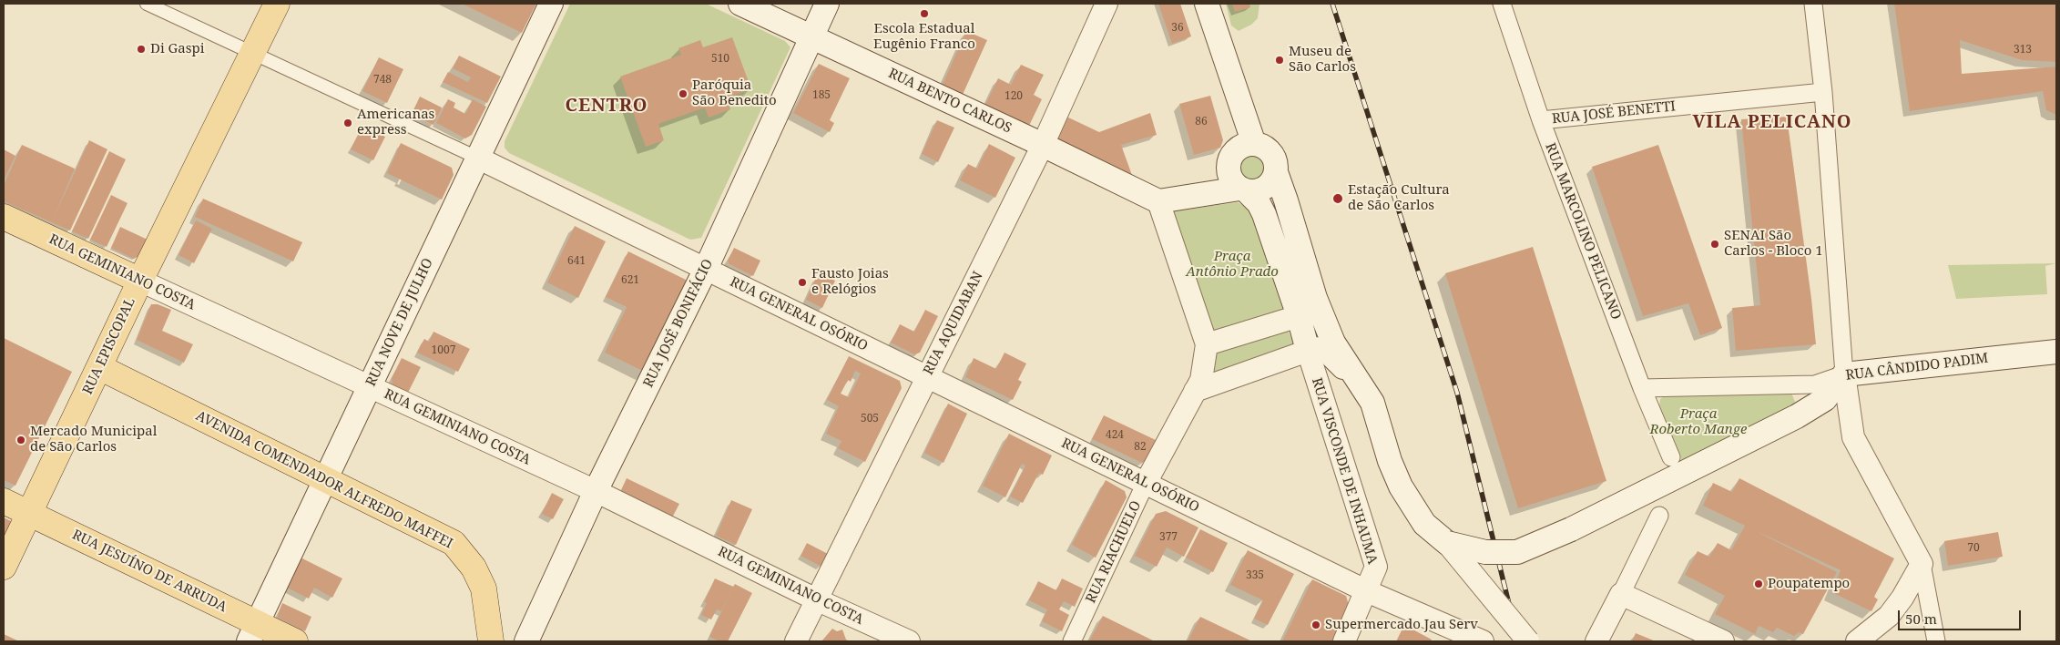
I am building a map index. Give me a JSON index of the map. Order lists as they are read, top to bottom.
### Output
{
  "streets": {
    "main road": [
      "RUA BENTO CARLOS",
      "RUA GEMINIANO COSTA",
      "RUA NOVE DE JULHO",
      "RUA JOSÉ BONIFÁCIO",
      "RUA EPISCOPAL",
      "RUA CÂNDIDO PADIM",
      "AVENIDA COMENDADOR ALFREDO MAFFEI",
      "RUA JESUÍNO DE ARRUDA"
    ],
    "street": [
      "RUA JOSÉ BENETTI",
      "RUA MARCOLINO PELICANO",
      "RUA GENERAL OSÓRIO",
      "RUA AQUIDABAN",
      "RUA VISCONDE DE INHAUMA",
      "RUA RIACHUELO"
    ]
  },
  "crossings": [
    ["RUA BENTO CARLOS", "RUA JOSÉ BONIFÁCIO"],
    ["RUA BENTO CARLOS", "RUA AQUIDABAN"],
    ["RUA JOSÉ BENETTI", "RUA MARCOLINO PELICANO"],
    ["RUA MARCOLINO PELICANO", "RUA CÂNDIDO PADIM"],
    ["RUA GEMINIANO COSTA", "RUA NOVE DE JULHO"],
    ["RUA GEMINIANO COSTA", "RUA JOSÉ BONIFÁCIO"],
    ["RUA GEMINIANO COSTA", "RUA AQUIDABAN"],
    ["RUA GEMINIANO COSTA", "RUA EPISCOPAL"],
    ["RUA GENERAL OSÓRIO", "RUA NOVE DE JULHO"],
    ["RUA GENERAL OSÓRIO", "RUA JOSÉ BONIFÁCIO"],
    ["RUA GENERAL OSÓRIO", "RUA AQUIDABAN"],
    ["RUA GENERAL OSÓRIO", "RUA EPISCOPAL"],
    ["RUA GENERAL OSÓRIO", "RUA VISCONDE DE INHAUMA"],
    ["RUA GENERAL OSÓRIO", "RUA RIACHUELO"],
    ["RUA NOVE DE JULHO", "AVENIDA COMENDADOR ALFREDO MAFFEI"],
    ["RUA NOVE DE JULHO", "RUA JESUÍNO DE ARRUDA"],
    ["RUA EPISCOPAL", "AVENIDA COMENDADOR ALFREDO MAFFEI"],
    ["RUA EPISCOPAL", "RUA JESUÍNO DE ARRUDA"]
  ],
  "districts": ["CENTRO", "VILA PELICANO"],
  "parks": ["Praça Antônio Prado", "Praça Roberto Mange"],
  "places": [
    "Escola Estadual Eugênio Franco",
    "Di Gaspi",
    "Museu de São Carlos",
    "Paróquia São Benedito",
    "Americanas express",
    "Estação Cultura de São Carlos",
    "SENAI São Carlos - Bloco 1",
    "Fausto Joias e Relógios",
    "Mercado Municipal de São Carlos",
    "Poupatempo",
    "Supermercado Jau Serv"
  ],
  "house_numbers": [
    "36",
    "313",
    "510",
    "748",
    "185",
    "120",
    "86",
    "641",
    "621",
    "1007",
    "505",
    "424",
    "82",
    "377",
    "70",
    "335"
  ],
  "scale_bar": "50 m"
}
